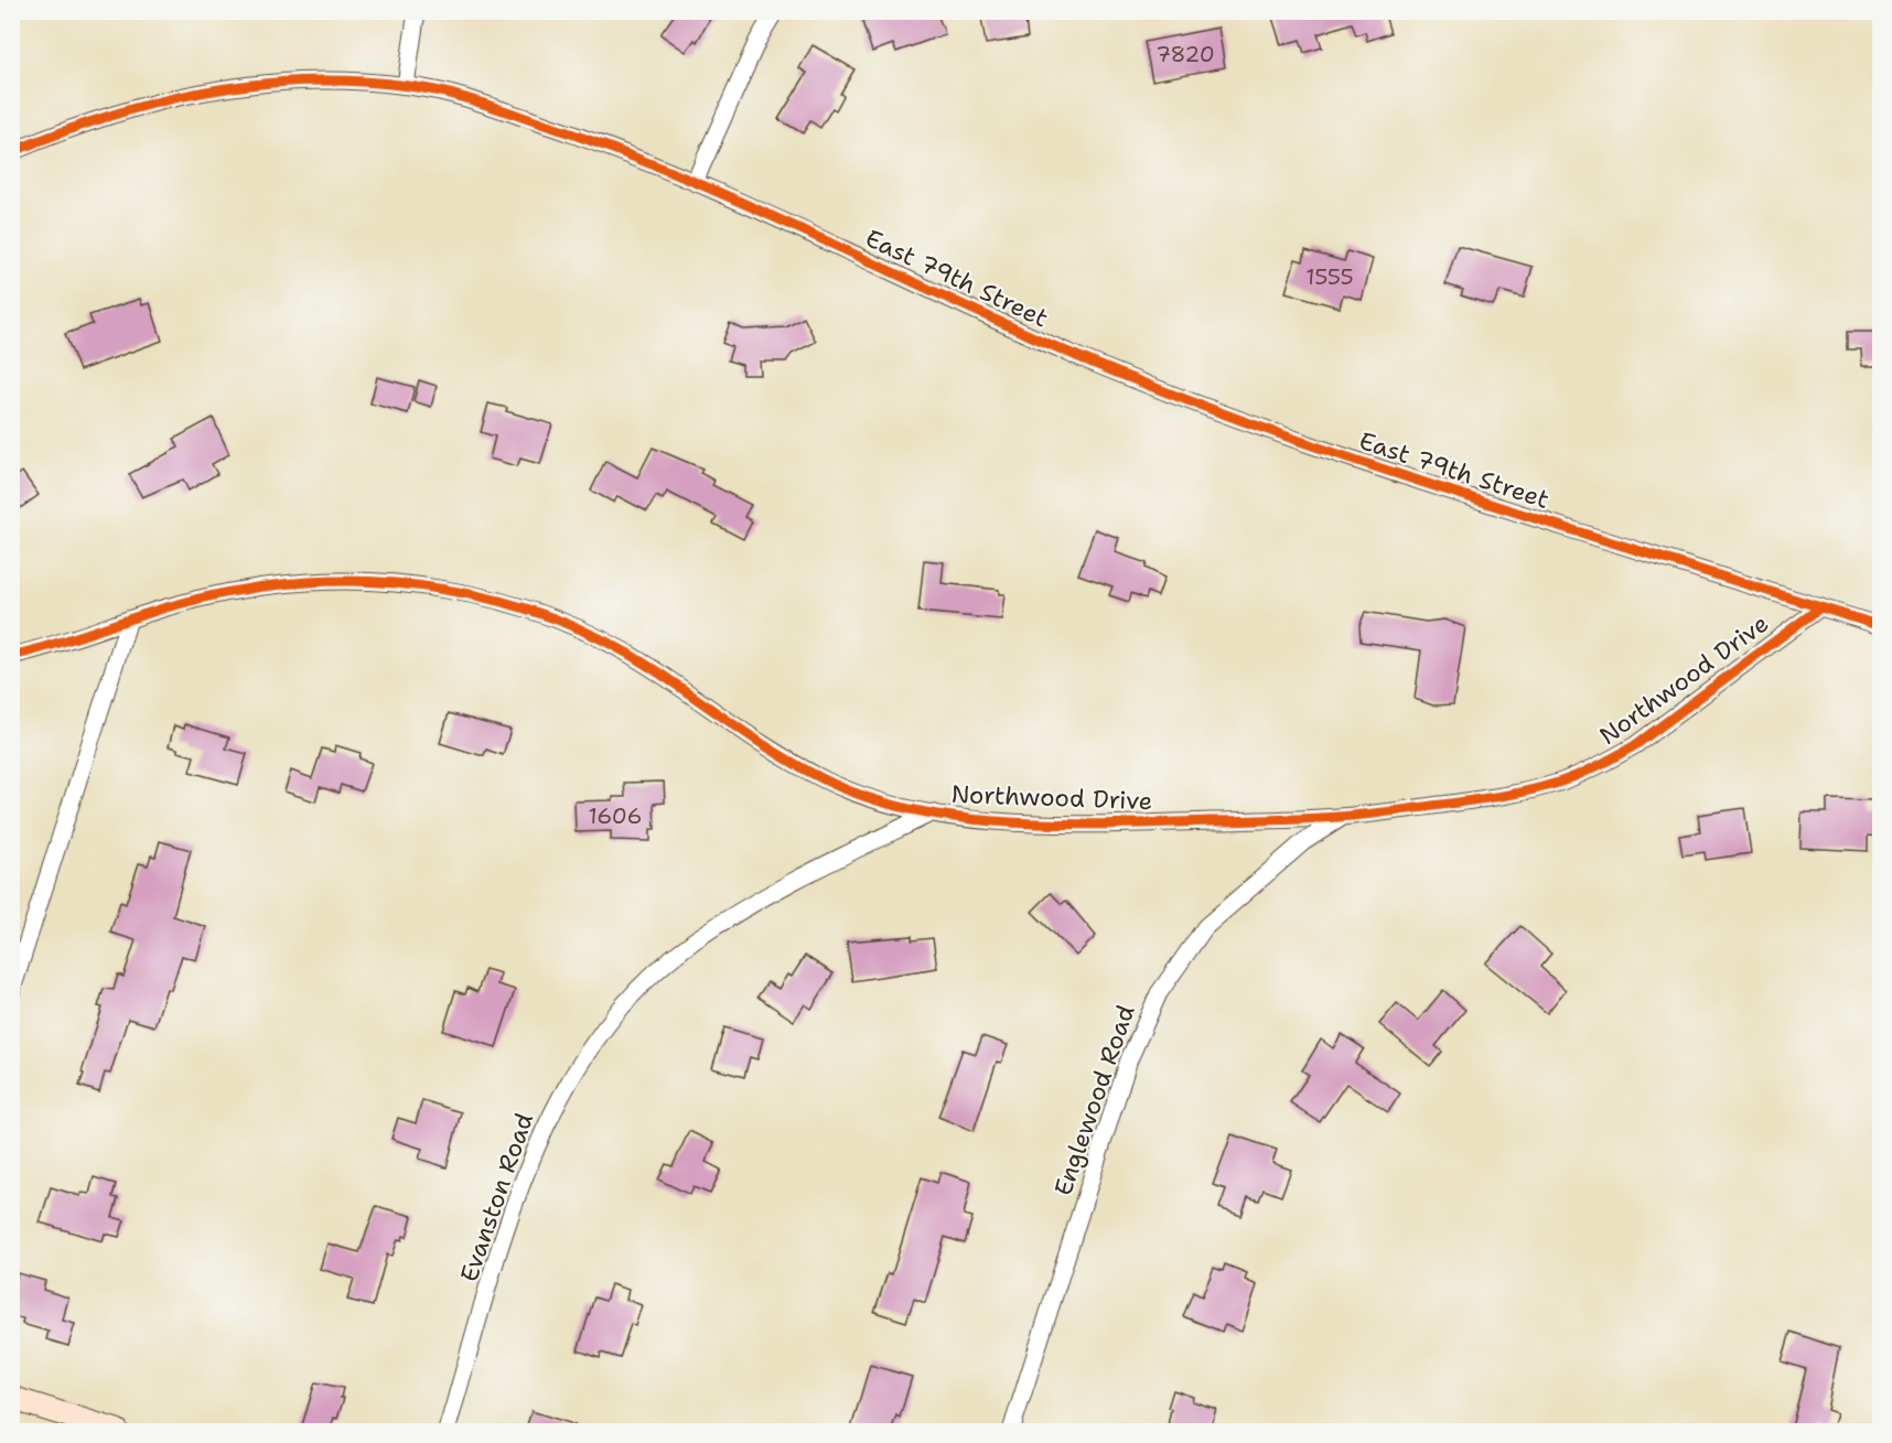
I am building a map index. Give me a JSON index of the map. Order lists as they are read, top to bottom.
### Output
{
  "streets": {
    "street": [
      "East 79th Street",
      "Northwood Drive",
      "Englewood Road",
      "Evanston Road"
    ]
  },
  "crossings": [
    ["East 79th Street", "Northwood Drive"],
    ["Northwood Drive", "Englewood Road"],
    ["Northwood Drive", "Evanston Road"]
  ],
  "house_numbers": ["7820", "1555", "1606"]
}
